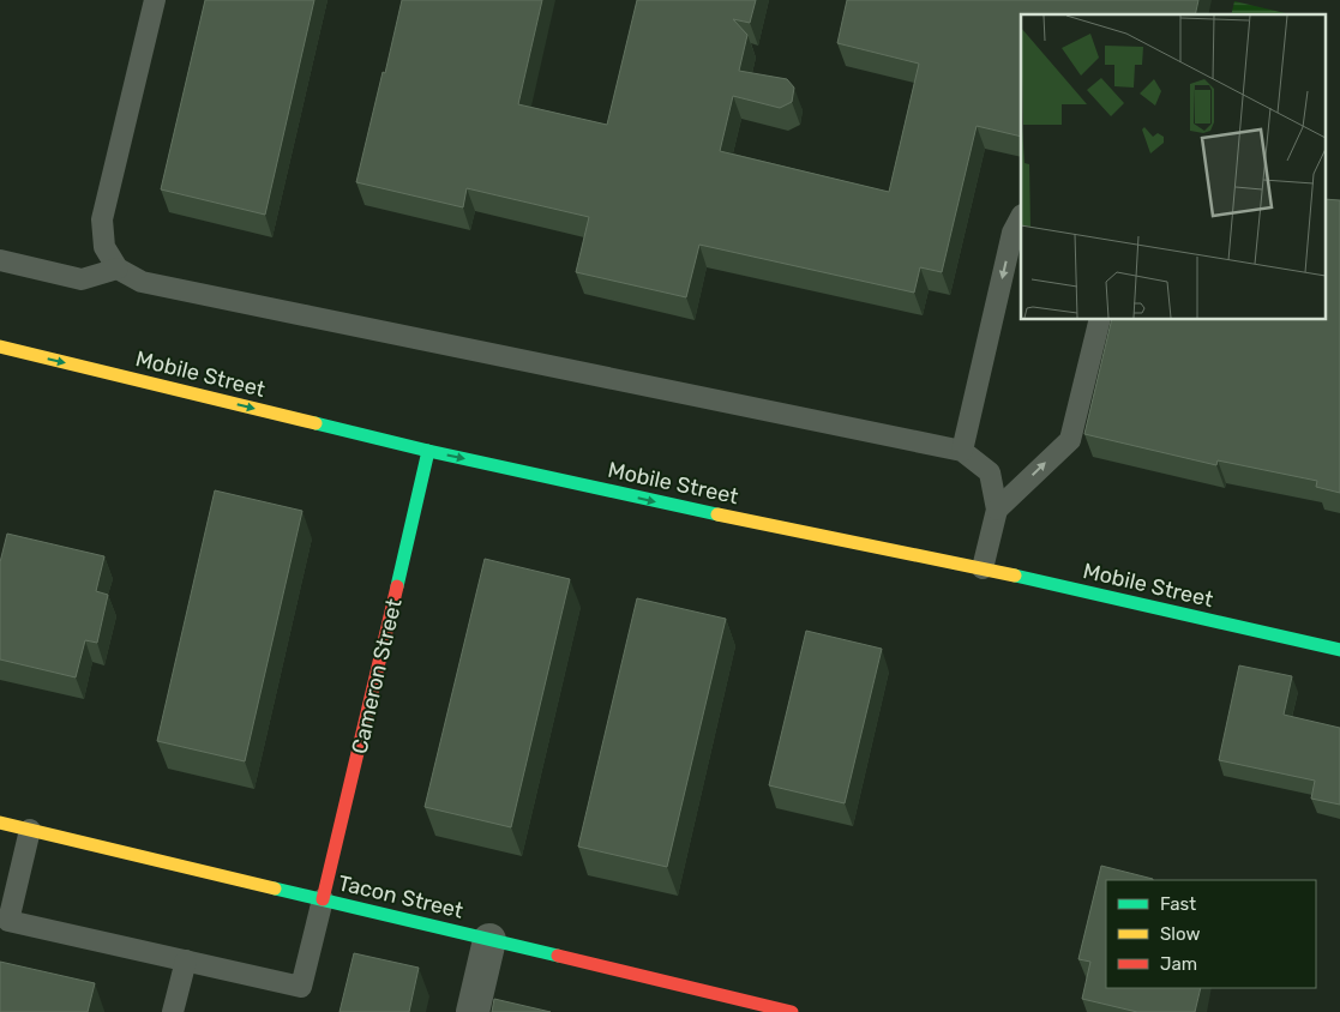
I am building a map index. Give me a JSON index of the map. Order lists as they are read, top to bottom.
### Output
{
  "streets": {
    "street": ["Mobile Street", "Cameron Street", "Tacon Street"]
  },
  "crossings": [
    ["Mobile Street", "Cameron Street"],
    ["Cameron Street", "Tacon Street"]
  ],
  "one_way": ["Mobile Street"],
  "legend": ["Fast", "Slow", "Jam"]
}
